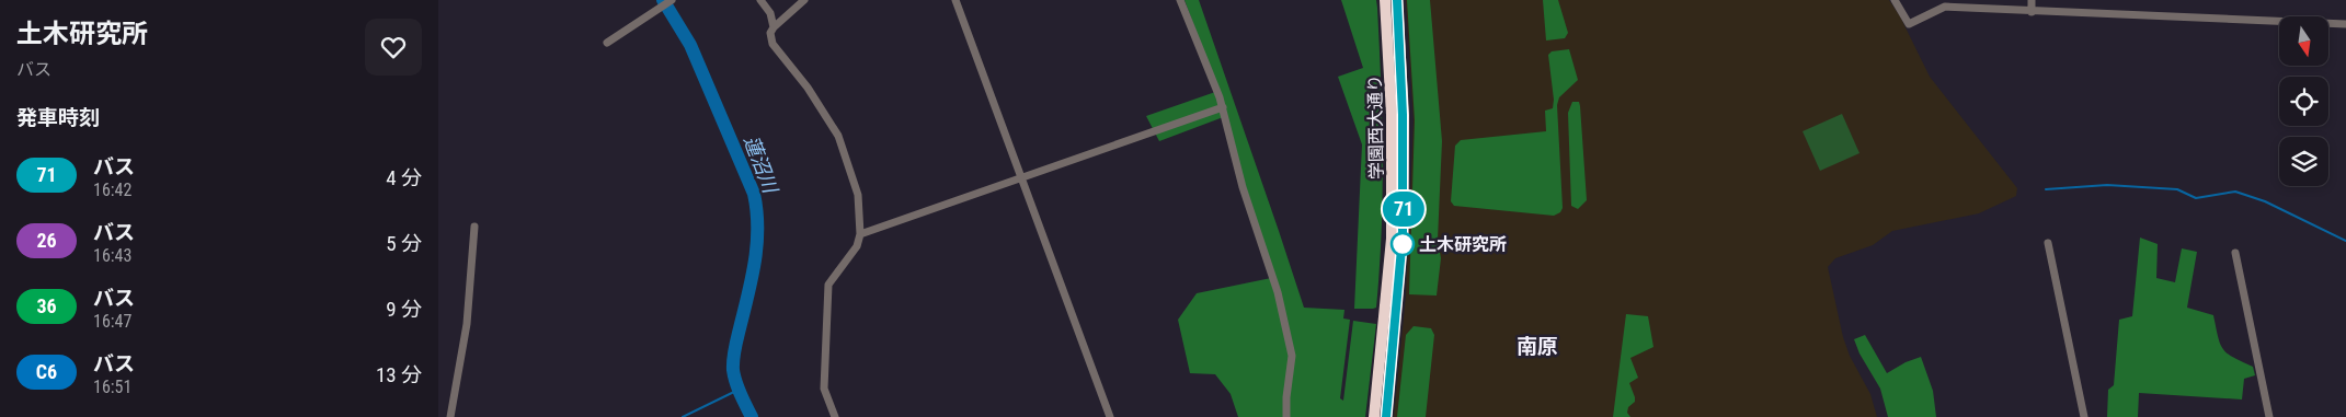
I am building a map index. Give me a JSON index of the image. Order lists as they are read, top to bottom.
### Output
{
  "streets": {
    "highway": ["学園西大通り"]
  },
  "districts": ["南原"],
  "water": ["蓮沼川"],
  "places": ["土木研究所"],
  "lines": ["bus line 71"],
  "north": "bottom",
  "page": {
    "heading": [
      ["土木研究所", "バス"],
      "発車時刻"
    ],
    "on_map": "71",
    "list": [
      {
        "mark": "71",
        "name": "バス",
        "note": "16:42",
        "value": "4 分"
      },
      {
        "mark": "26",
        "name": "バス",
        "note": "16:43",
        "value": "5 分"
      },
      {
        "mark": "36",
        "name": "バス",
        "note": "16:47",
        "value": "9 分"
      },
      {
        "mark": "C6",
        "name": "バス",
        "note": "16:51",
        "value": "13 分"
      }
    ]
  }
}
